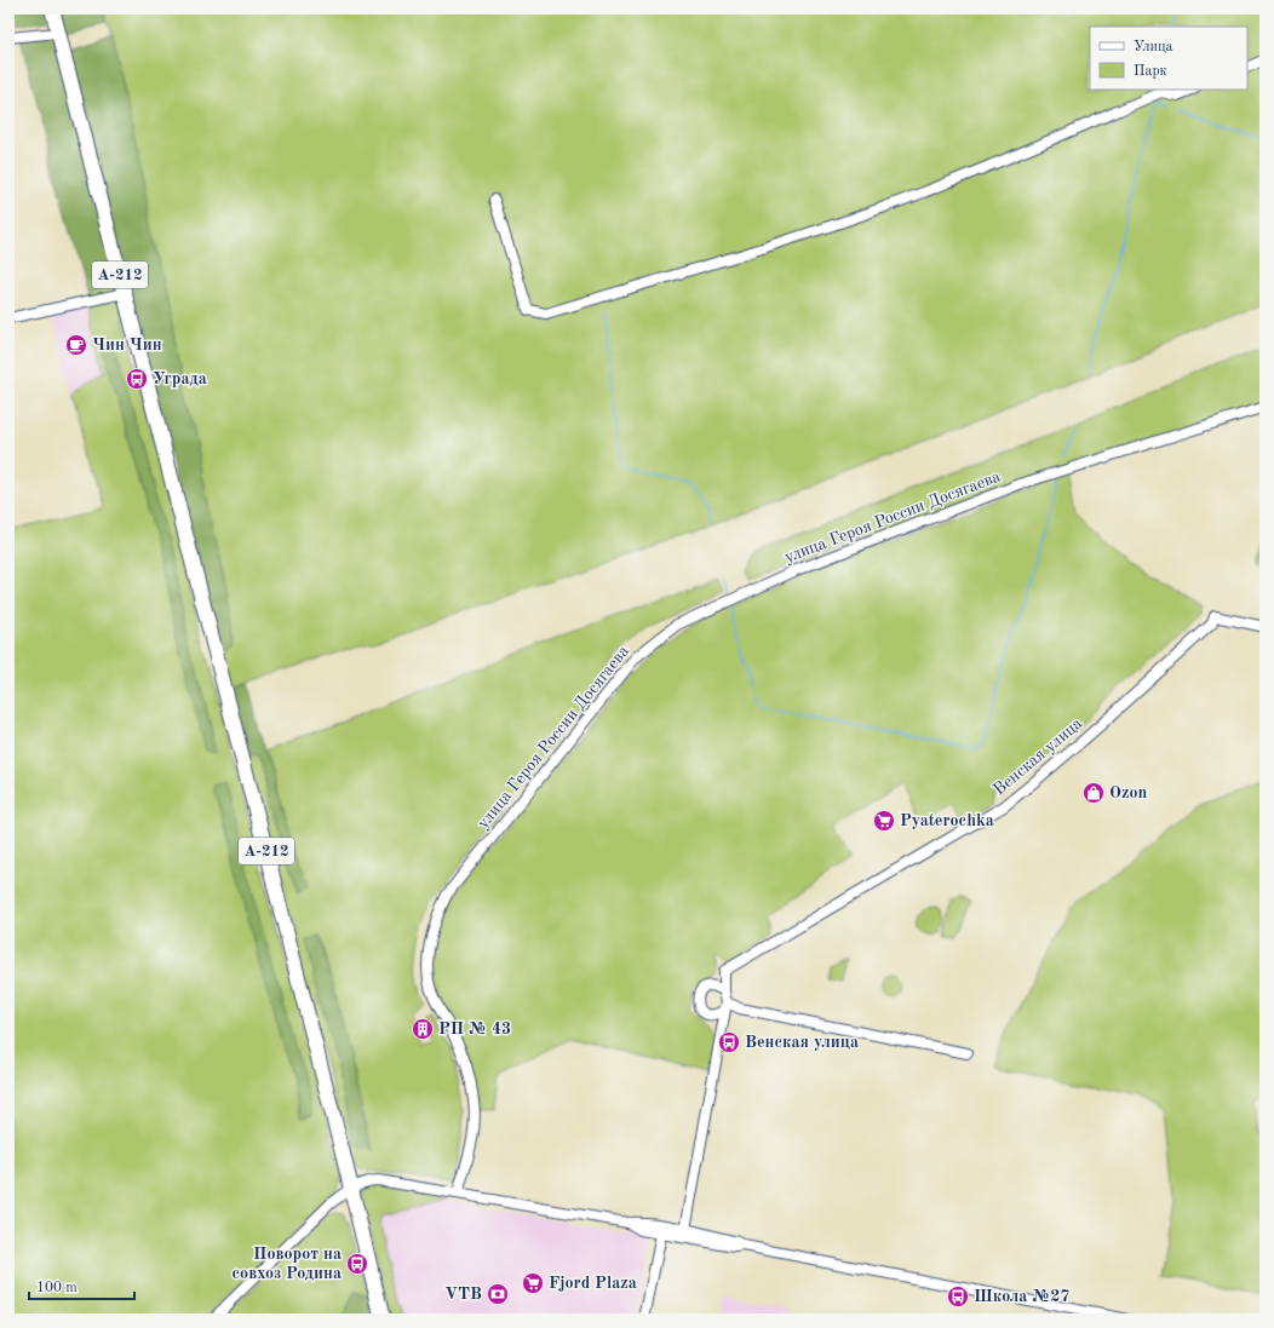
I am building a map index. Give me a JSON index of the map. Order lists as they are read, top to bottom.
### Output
{
  "streets": {
    "highway": ["А-212"],
    "street": ["улица Героя России Досягаева", "Венская улица"]
  },
  "places": {
    "cafe": ["Чин Чин"],
    "bus stop": [
      "Уграда",
      "Венская улица",
      "Поворот на совхоз Родина",
      "Школа №27"
    ],
    "shop": ["Ozon"],
    "supermarket": ["Pyaterochka", "Fjord Plaza"],
    "building": ["РП № 43"],
    "bank": ["VTB"]
  },
  "legend": ["Улица", "Парк"],
  "scale_bar": "100 m"
}
